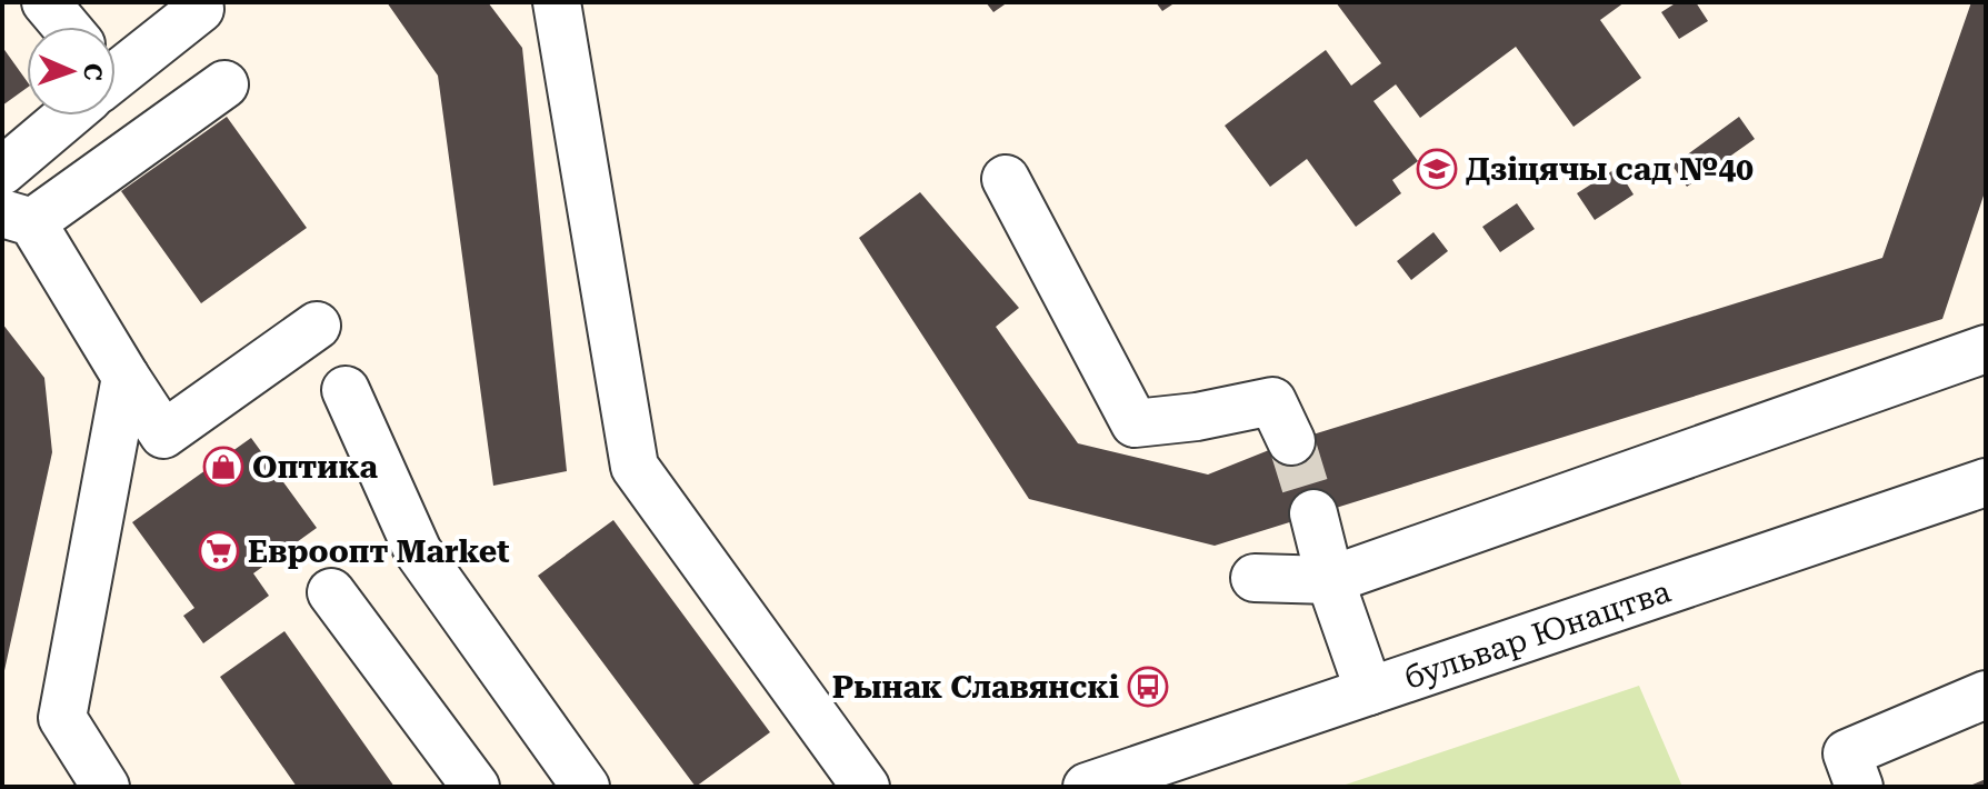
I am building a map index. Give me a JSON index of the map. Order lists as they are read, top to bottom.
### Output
{
  "streets": {
    "street": ["бульвар Юнацтва"]
  },
  "places": {
    "school or university": ["Дзіцячы сад №40"],
    "shop": ["Оптика"],
    "supermarket": ["Евроопт Market"],
    "bus stop": ["Рынак Славянскі"]
  },
  "north": "right"
}
